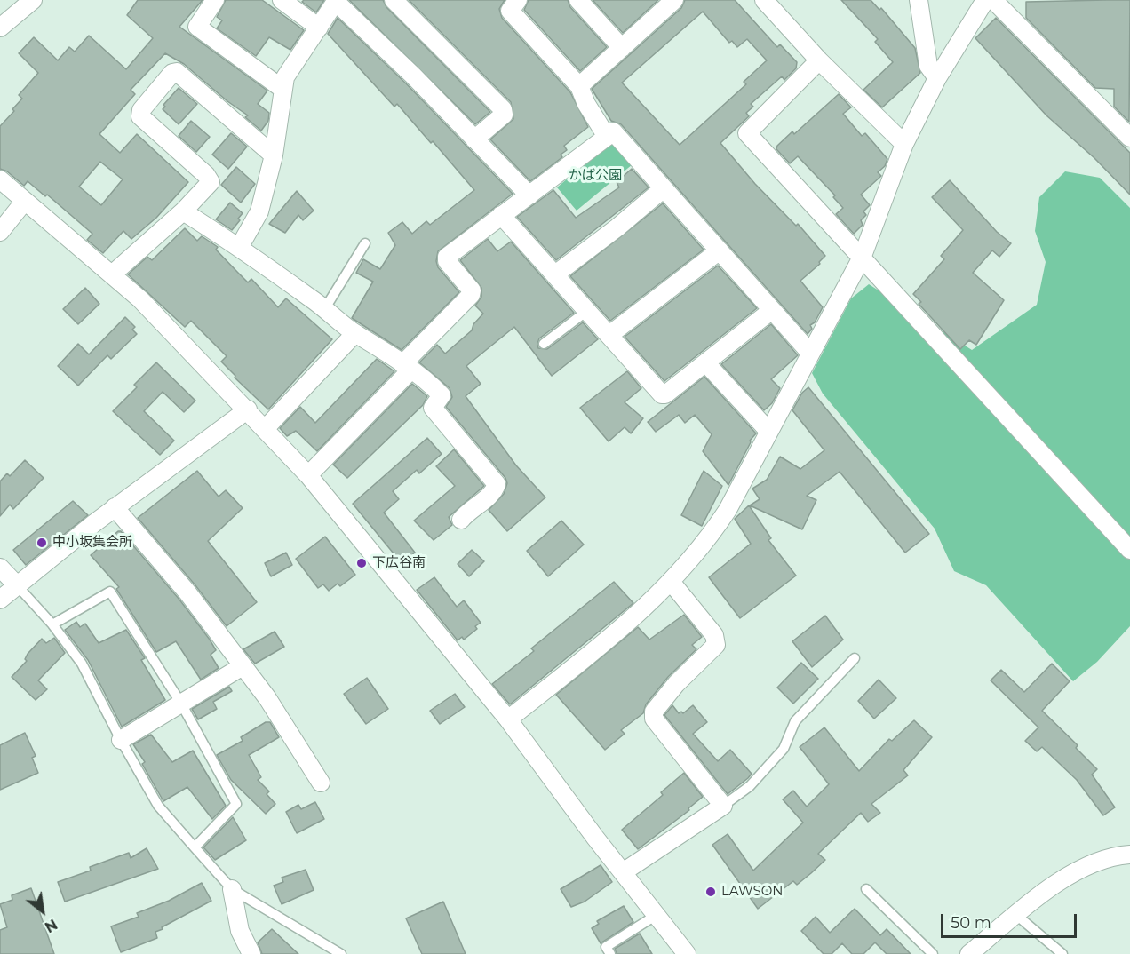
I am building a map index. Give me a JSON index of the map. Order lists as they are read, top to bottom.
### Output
{
  "parks": ["かば公園"],
  "places": ["中小坂集会所", "下広谷南", "LAWSON"],
  "scale_bar": "50 m",
  "north": "bottom right"
}
